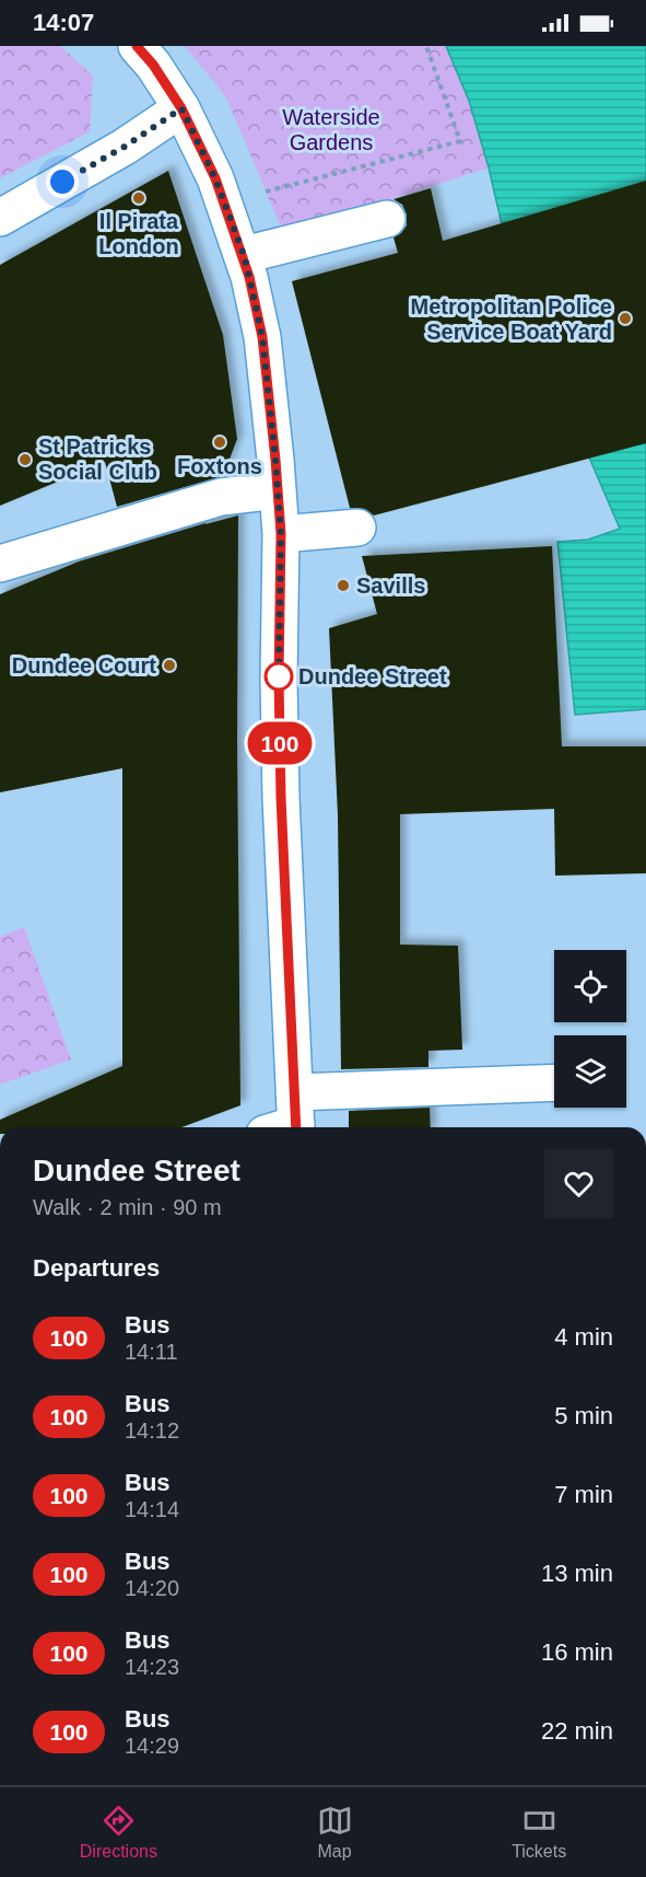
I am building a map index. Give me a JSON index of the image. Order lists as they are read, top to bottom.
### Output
{
  "parks": ["Waterside Gardens"],
  "places": [
    "Il Pirata London",
    "Metropolitan Police Service Boat Yard",
    "Foxtons",
    "St Patricks Social Club",
    "Savills",
    "Dundee Court",
    "Dundee Street"
  ],
  "lines": ["bus line 100"],
  "page": {
    "status": "14:07",
    "on_map": "100",
    "heading": [
      ["Dundee Street", "Walk · 2 min · 90 m"],
      "Departures"
    ],
    "list": [
      {
        "mark": "100",
        "name": "Bus",
        "note": "14:11",
        "value": "4 min"
      },
      {
        "mark": "100",
        "name": "Bus",
        "note": "14:12",
        "value": "5 min"
      },
      {
        "mark": "100",
        "name": "Bus",
        "note": "14:14",
        "value": "7 min"
      },
      {
        "mark": "100",
        "name": "Bus",
        "note": "14:20",
        "value": "13 min"
      },
      {
        "mark": "100",
        "name": "Bus",
        "note": "14:23",
        "value": "16 min"
      },
      {
        "mark": "100",
        "name": "Bus",
        "note": "14:29",
        "value": "22 min"
      }
    ],
    "tabs": ["Directions", "Map", "Tickets"]
  }
}
